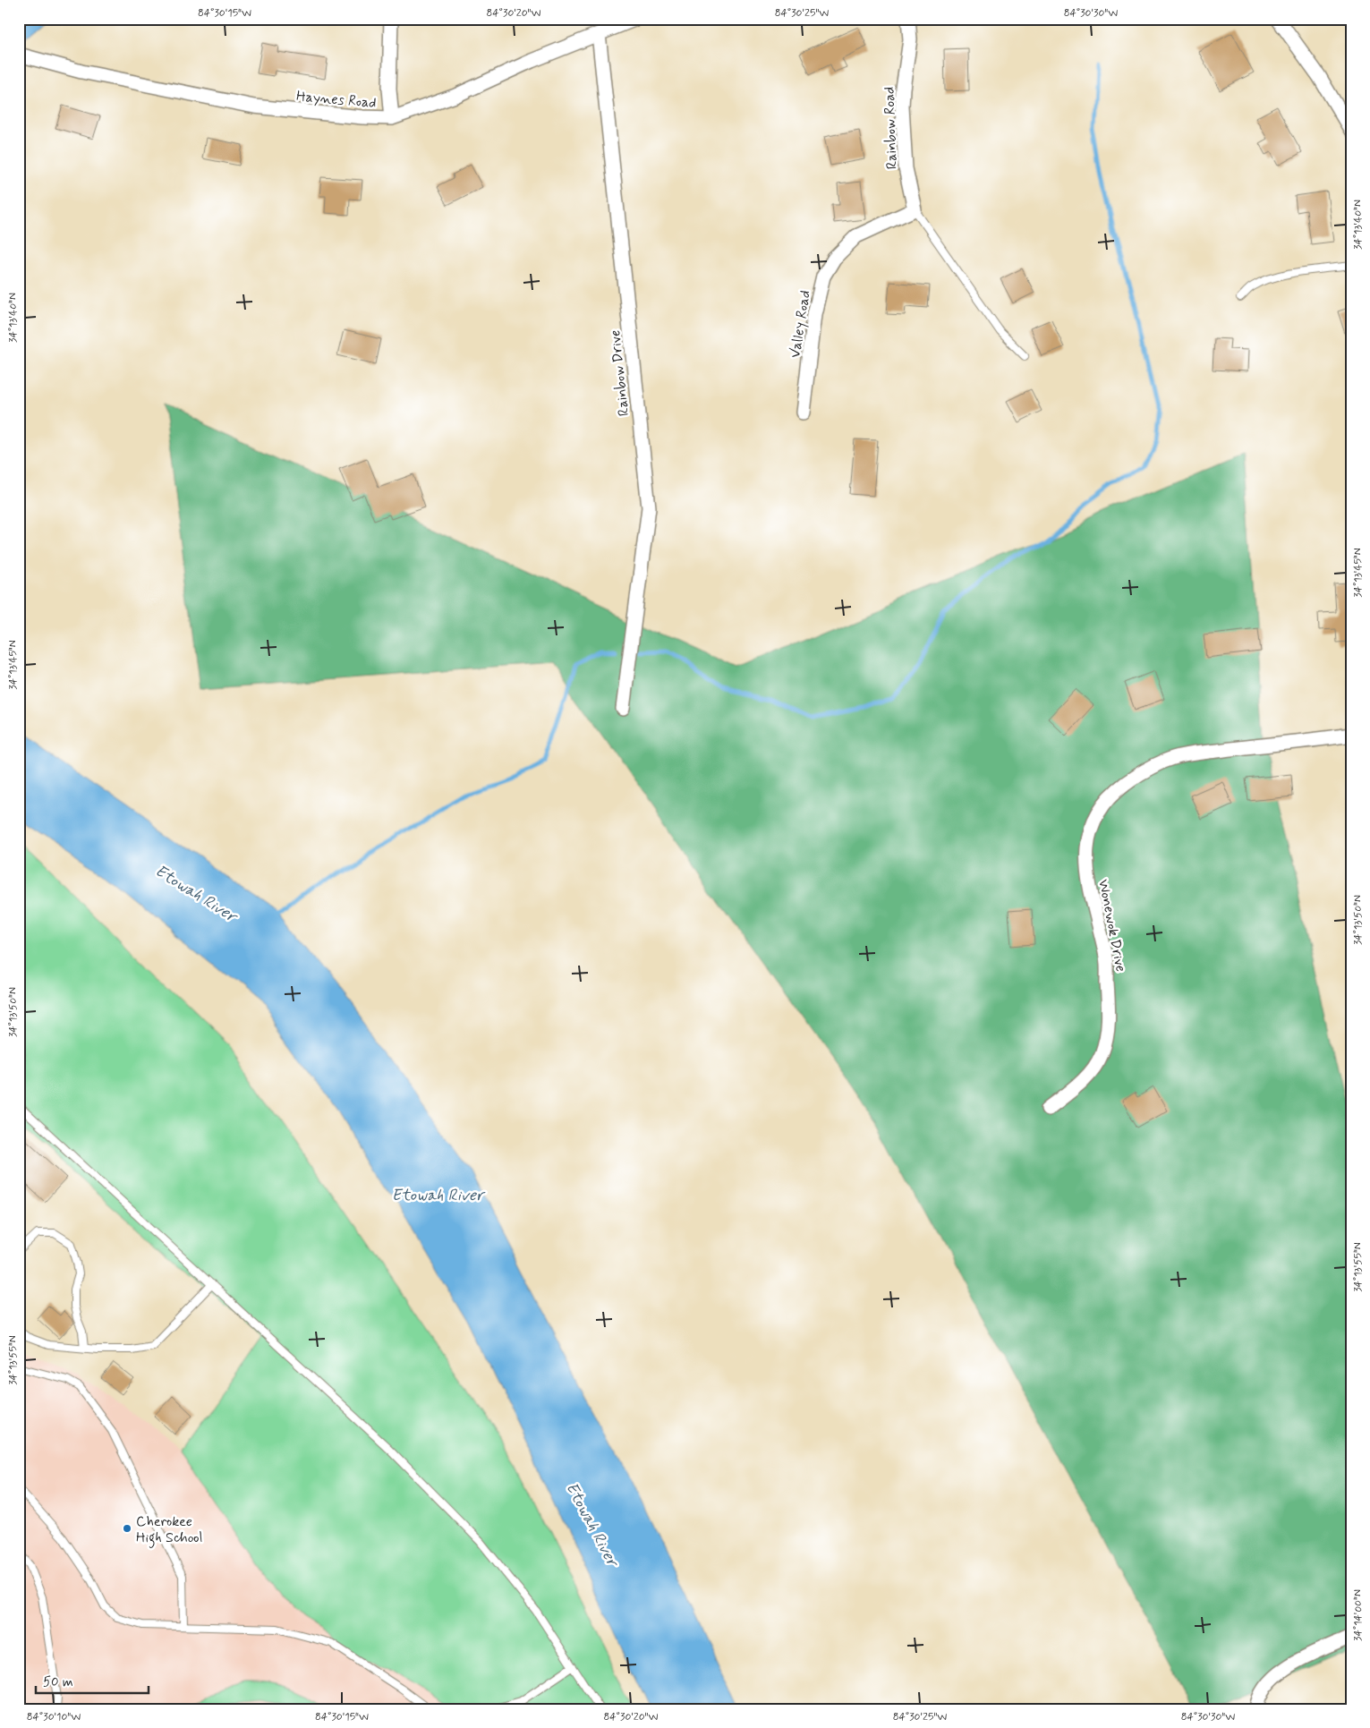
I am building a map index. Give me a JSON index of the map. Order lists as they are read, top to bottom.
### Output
{
  "streets": {
    "street": [
      "Haynes Road",
      "Rainbow Road",
      "Valley Road",
      "Rainbow Drive",
      "Wonewok Drive"
    ]
  },
  "crossings": [
    ["Haynes Road", "Rainbow Drive"],
    ["Rainbow Road", "Valley Road"]
  ],
  "water": ["Etowah River"],
  "places": ["Cherokee High School"],
  "scale_bar": "50 m",
  "coordinates": [
    "84°30'15\"W",
    "84°30'20\"W",
    "84°30'25\"W",
    "84°30'30\"W",
    "34°13'40\"N",
    "34°13'45\"N",
    "34°13'50\"N",
    "34°13'55\"N",
    "34°14'00\"N",
    "84°30'10\"W"
  ]
}
